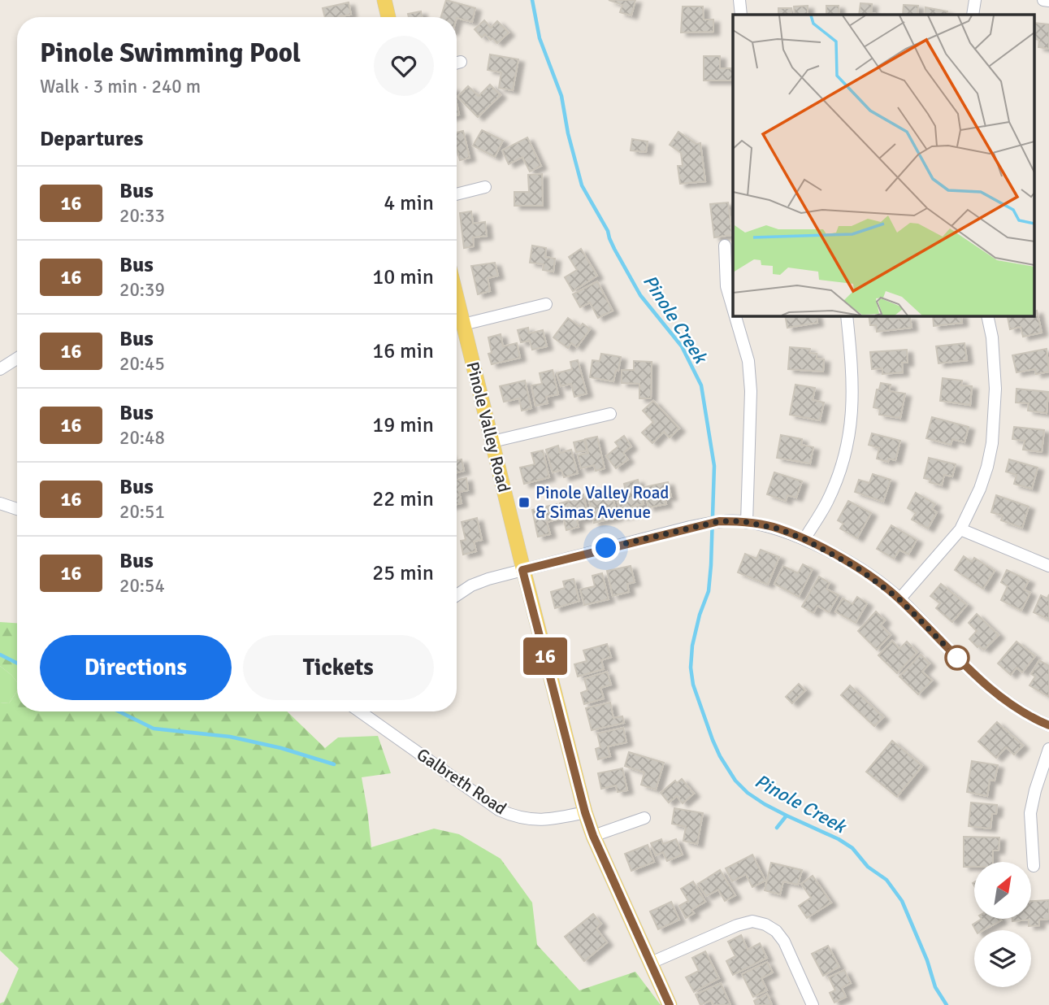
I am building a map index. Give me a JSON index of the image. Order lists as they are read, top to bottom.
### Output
{
  "streets": {
    "main road": ["Pinole Valley Road"],
    "street": ["Galbreth Road"]
  },
  "crossings": [
    ["Pinole Valley Road", "Galbreth Road"]
  ],
  "water": ["Pinole Creek"],
  "places": {
    "transit": ["Pinole Valley Road & Simas Avenue"]
  },
  "lines": ["bus line 16"],
  "north": "top right",
  "page": {
    "on_map": "16",
    "heading": [
      ["Pinole Swimming Pool", "Walk · 3 min · 240 m"],
      "Departures"
    ],
    "list": [
      {
        "mark": "16",
        "name": "Bus",
        "note": "20:33",
        "value": "4 min"
      },
      {
        "mark": "16",
        "name": "Bus",
        "note": "20:39",
        "value": "10 min"
      },
      {
        "mark": "16",
        "name": "Bus",
        "note": "20:45",
        "value": "16 min"
      },
      {
        "mark": "16",
        "name": "Bus",
        "note": "20:48",
        "value": "19 min"
      },
      {
        "mark": "16",
        "name": "Bus",
        "note": "20:51",
        "value": "22 min"
      },
      {
        "mark": "16",
        "name": "Bus",
        "note": "20:54",
        "value": "25 min"
      }
    ],
    "buttons": ["Directions", "Tickets"]
  }
}
